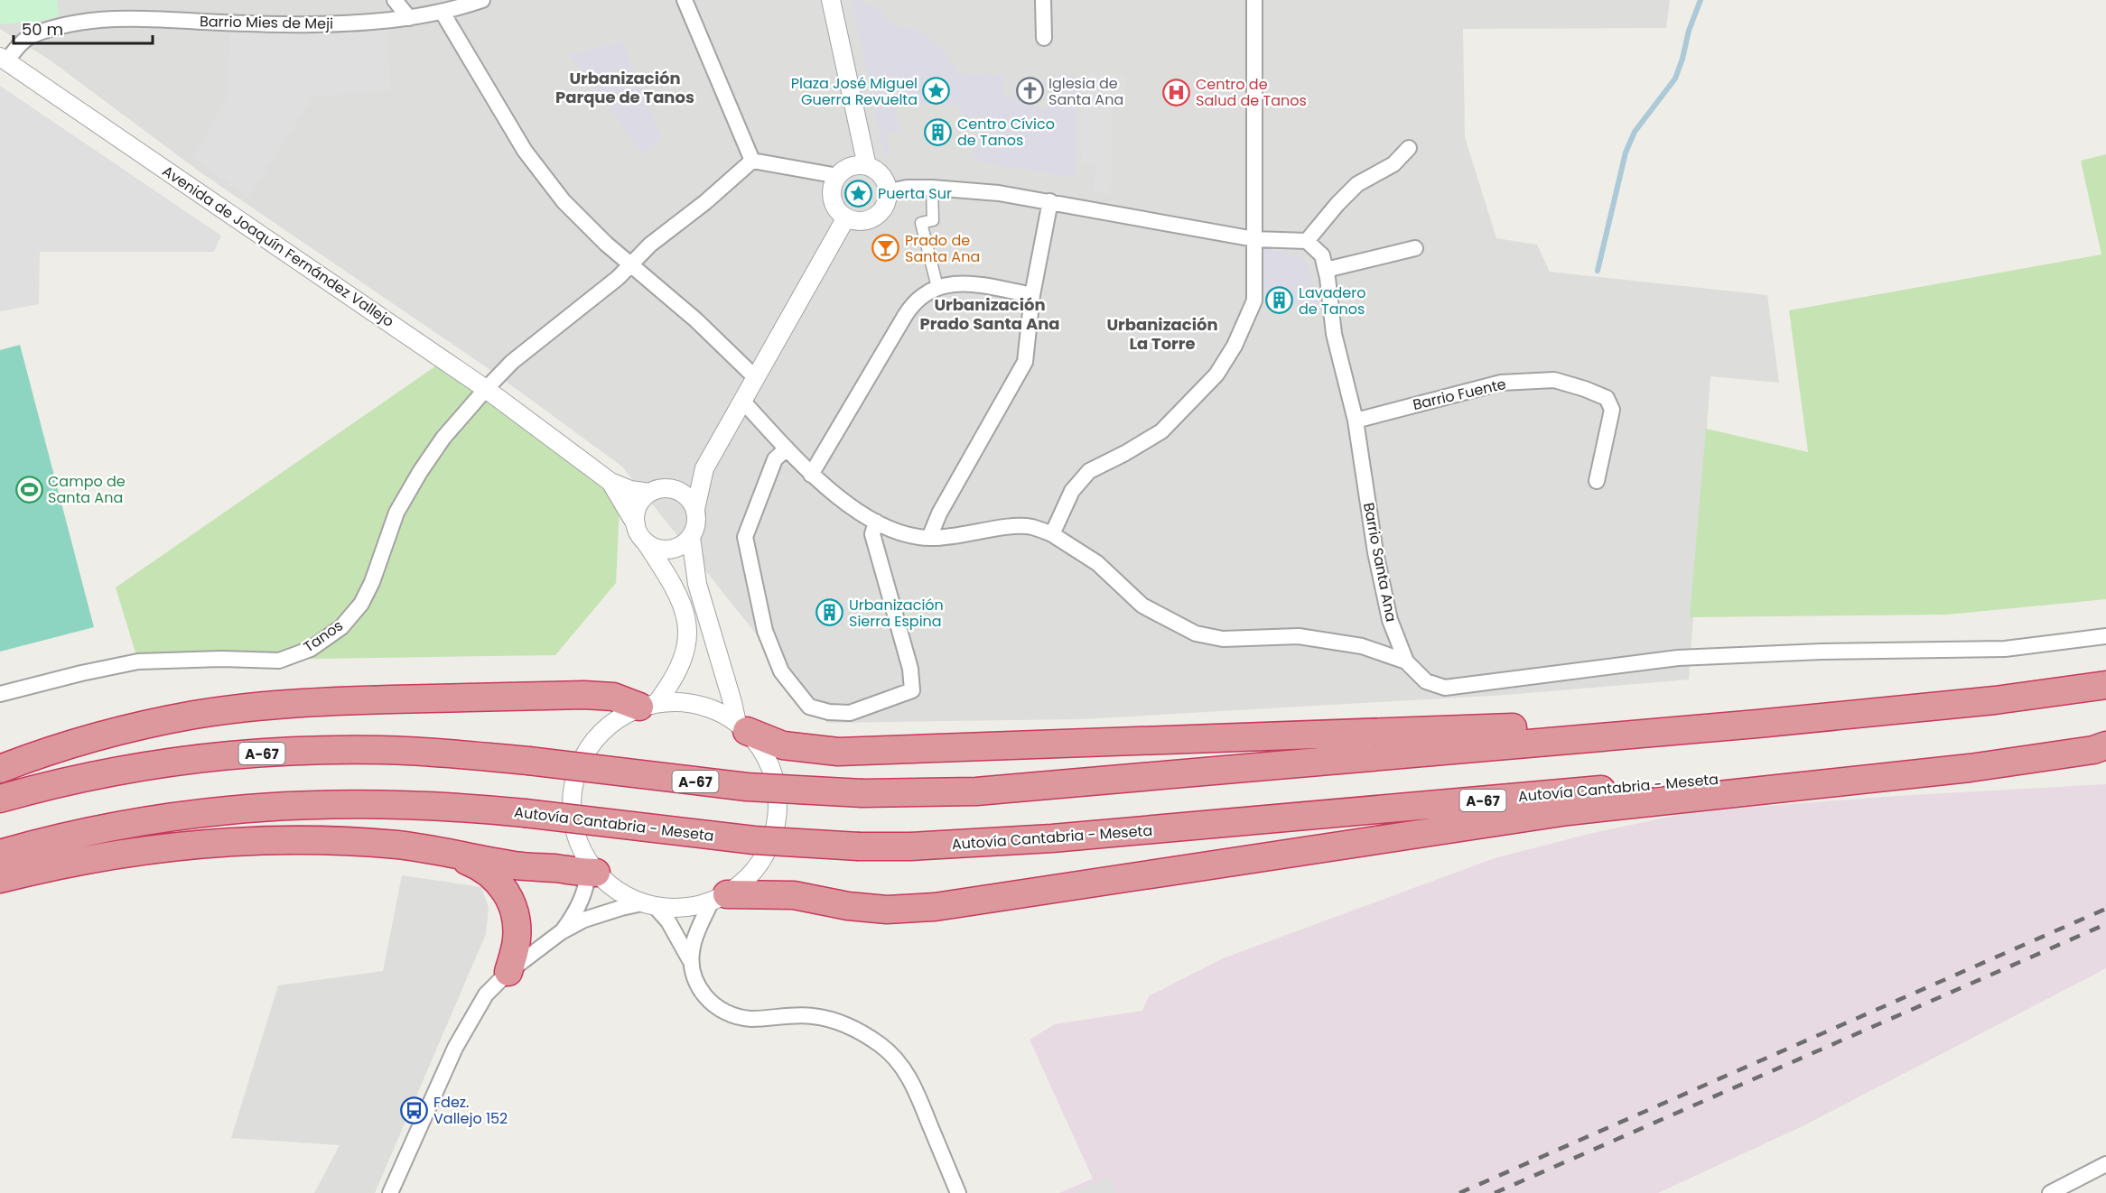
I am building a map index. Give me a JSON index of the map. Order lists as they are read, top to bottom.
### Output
{
  "streets": {
    "highway": ["A-67", "Autovía Cantabria - Meseta"],
    "street": [
      "Barrio Mies de Meji",
      "Avenida de Joaquín Fernández Vallejo",
      "Barrio Fuente",
      "Barrio Santa Ana",
      "Tanos"
    ]
  },
  "crossings": [
    ["Barrio Mies de Meji", "Avenida de Joaquín Fernández Vallejo"],
    ["Avenida de Joaquín Fernández Vallejo", "Tanos"],
    ["Barrio Fuente", "Barrio Santa Ana"]
  ],
  "districts": ["Urbanización Parque de Tanos", "Urbanización Prado Santa Ana", "Urbanización La Torre"],
  "places": {
    "place": ["Plaza José Miguel Guerra Revuelta", "Puerta Sur"],
    "church": ["Iglesia de Santa Ana"],
    "hospital": ["Centro de Salud de Tanos"],
    "building": ["Centro Cívico de Tanos", "Lavadero de Tanos", "Urbanización Sierra Espina"],
    "bar": ["Prado de Santa Ana"],
    "sports": ["Campo de Santa Ana"],
    "bus stop": ["Fdez. Vallejo 152"]
  },
  "scale_bar": "50 m"
}
